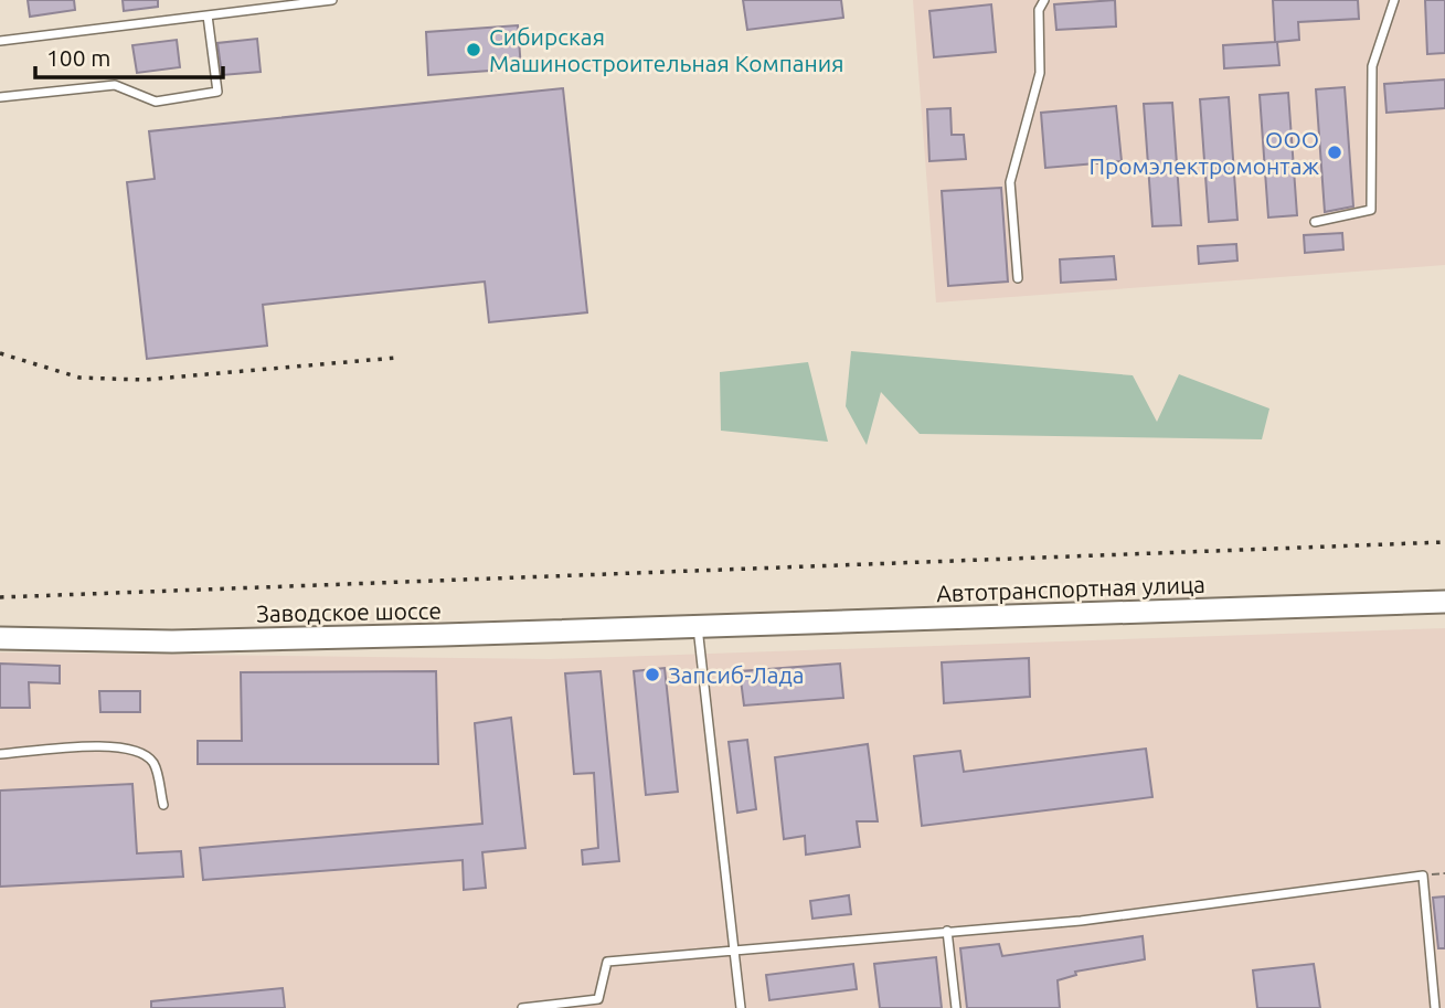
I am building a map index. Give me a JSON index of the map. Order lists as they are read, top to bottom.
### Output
{
  "streets": {
    "main road": ["Автотранспортная улица", "Заводское шоссе"]
  },
  "crossings": [
    ["Автотранспортная улица", "Заводское шоссе"]
  ],
  "places": ["Сибирская Машиностроительная Компания", "ООО Промэлектромонтаж", "Запсиб-Лада"],
  "scale_bar": "100 m"
}
